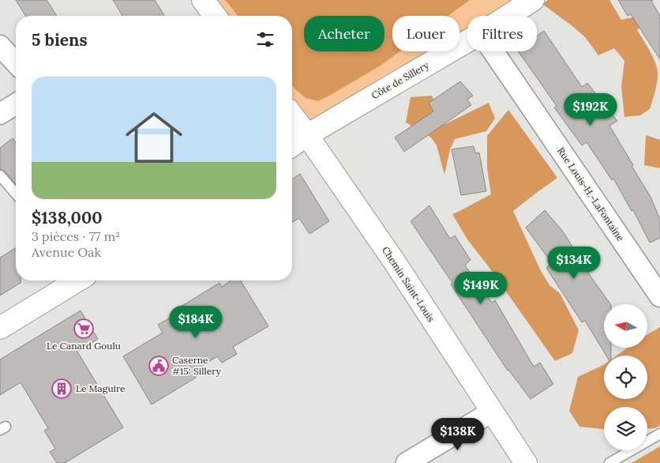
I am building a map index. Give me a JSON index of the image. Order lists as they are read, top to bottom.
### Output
{
  "streets": {
    "street": ["Côte de Sillery", "Rue Louis-H.-LaFontaine", "Chemin Saint-Louis"]
  },
  "crossings": [
    ["Côte de Sillery", "Chemin Saint-Louis"]
  ],
  "places": {
    "supermarket": ["Le Canard Goulu"],
    "public building": ["Caserne #15: Sillery"],
    "building": ["Le Maguire"]
  },
  "north": "left",
  "page": {
    "chip": ["Acheter", "Louer", "Filtres"],
    "heading": "5 biens",
    "list": [
      {
        "name": "$138,000",
        "note": "3 pièces · 77 m² · Avenue Oak"
      }
    ],
    "price": [
      "$192K",
      "$134K",
      "$149K",
      "$184K",
      "$138K"
    ]
  }
}
